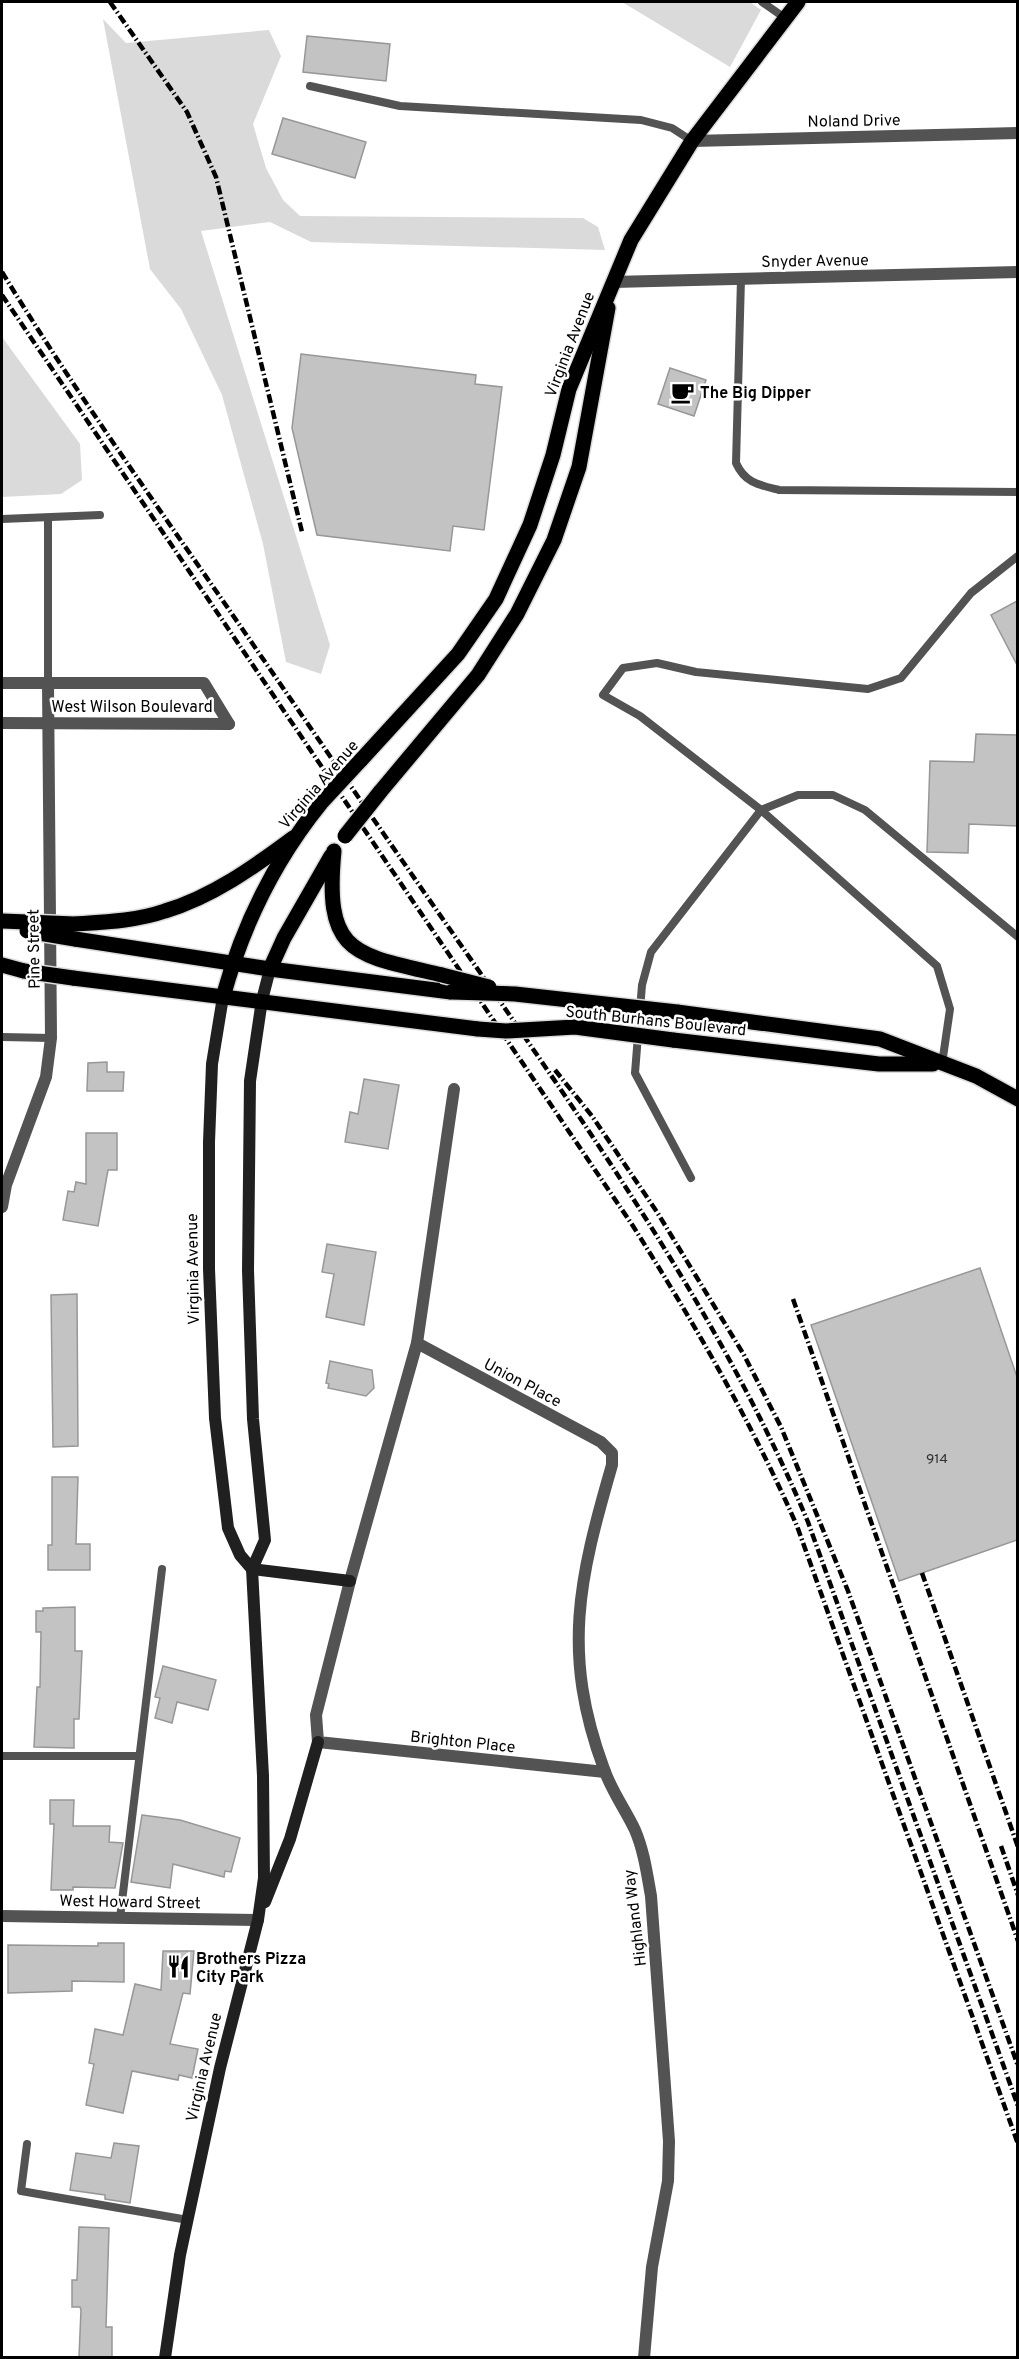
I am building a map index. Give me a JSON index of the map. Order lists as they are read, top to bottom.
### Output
{
  "streets": {
    "main road": ["Virginia Avenue", "South Burhans Boulevard"],
    "street": [
      "Noland Drive",
      "Snyder Avenue",
      "West Wilson Boulevard",
      "Pine Street",
      "Union Place",
      "Brighton Place",
      "West Howard Street",
      "Highland Way"
    ]
  },
  "crossings": [
    ["Noland Drive", "Virginia Avenue"],
    ["Snyder Avenue", "Virginia Avenue"],
    ["Virginia Avenue", "South Burhans Boulevard"],
    ["Virginia Avenue", "West Howard Street"],
    ["West Wilson Boulevard", "Pine Street"],
    ["Union Place", "Highland Way"],
    ["Brighton Place", "Highland Way"]
  ],
  "places": {
    "cafe": ["The Big Dipper"],
    "restaurant": ["Brothers Pizza City Park"]
  },
  "house_numbers": ["914"]
}
